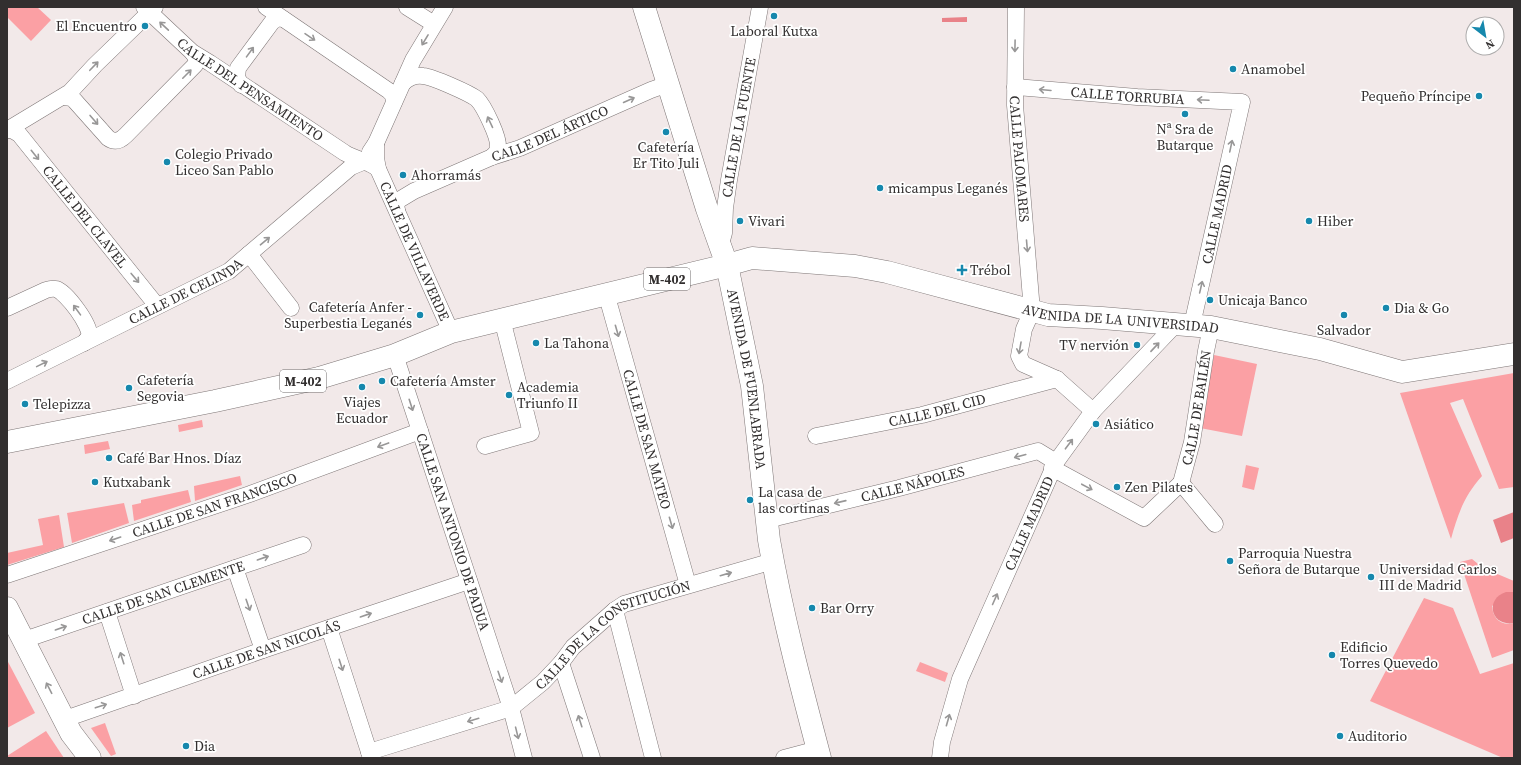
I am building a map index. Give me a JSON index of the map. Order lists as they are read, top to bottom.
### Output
{
  "streets": {
    "main road": ["M-402", "AVENIDA DE LA UNIVERSIDAD", "AVENIDA DE FUENLABRADA"],
    "street": [
      "CALLE DEL PENSAMIENTO",
      "CALLE TORRUBIA",
      "CALLE DE LA FUENTE",
      "CALLE DEL ÁRTICO",
      "CALLE PALOMARES",
      "CALLE MADRID",
      "CALLE DEL CLAVEL",
      "CALLE DE VILLAVERDE",
      "CALLE DE CELINDA",
      "CALLE DE BAILÉN",
      "CALLE DEL CID",
      "CALLE DE SAN MATEO",
      "CALLE NÁPOLES",
      "CALLE DE SAN FRANCISCO",
      "CALLE SAN ANTONIO DE PADUA",
      "CALLE DE SAN CLEMENTE",
      "CALLE DE LA CONSTITUCIÓN",
      "CALLE DE SAN NICOLÁS"
    ]
  },
  "crossings": [
    ["CALLE DEL PENSAMIENTO", "CALLE DE VILLAVERDE"],
    ["CALLE DEL PENSAMIENTO", "CALLE DE CELINDA"],
    ["CALLE TORRUBIA", "CALLE PALOMARES"],
    ["CALLE TORRUBIA", "CALLE MADRID"],
    ["CALLE DE LA FUENTE", "M-402"],
    ["CALLE DE LA FUENTE", "AVENIDA DE LA UNIVERSIDAD"],
    ["CALLE DE LA FUENTE", "AVENIDA DE FUENLABRADA"],
    ["CALLE DEL ÁRTICO", "CALLE DE VILLAVERDE"],
    ["CALLE DEL ÁRTICO", "AVENIDA DE FUENLABRADA"],
    ["CALLE PALOMARES", "AVENIDA DE LA UNIVERSIDAD"],
    ["CALLE MADRID", "AVENIDA DE LA UNIVERSIDAD"],
    ["CALLE MADRID", "CALLE DE BAILÉN"],
    ["CALLE MADRID", "CALLE NÁPOLES"],
    ["CALLE DEL CLAVEL", "CALLE DE CELINDA"],
    ["CALLE DE VILLAVERDE", "M-402"],
    ["CALLE DE VILLAVERDE", "CALLE DE CELINDA"],
    ["M-402", "AVENIDA DE LA UNIVERSIDAD"],
    ["M-402", "AVENIDA DE FUENLABRADA"],
    ["M-402", "CALLE DE SAN MATEO"],
    ["M-402", "CALLE SAN ANTONIO DE PADUA"],
    ["AVENIDA DE LA UNIVERSIDAD", "AVENIDA DE FUENLABRADA"],
    ["AVENIDA DE LA UNIVERSIDAD", "CALLE DE BAILÉN"],
    ["AVENIDA DE FUENLABRADA", "CALLE NÁPOLES"],
    ["AVENIDA DE FUENLABRADA", "CALLE DE LA CONSTITUCIÓN"],
    ["CALLE DE BAILÉN", "CALLE NÁPOLES"],
    ["CALLE DE SAN MATEO", "CALLE DE LA CONSTITUCIÓN"],
    ["CALLE DE SAN FRANCISCO", "CALLE SAN ANTONIO DE PADUA"],
    ["CALLE SAN ANTONIO DE PADUA", "CALLE DE LA CONSTITUCIÓN"],
    ["CALLE SAN ANTONIO DE PADUA", "CALLE DE SAN NICOLÁS"]
  ],
  "one_way": [
    "CALLE TORRUBIA",
    "CALLE DEL ÁRTICO",
    "CALLE PALOMARES",
    "CALLE MADRID",
    "CALLE DEL CLAVEL",
    "CALLE DE CELINDA",
    "CALLE DE SAN MATEO",
    "CALLE DE SAN FRANCISCO",
    "CALLE DE SAN CLEMENTE"
  ],
  "places": {
    "other": [
      "Laboral Kutxa",
      "El Encuentro",
      "Anamobel",
      "Pequeño Príncipe",
      "Nª Sra de Butarque",
      "Cafetería Er Tito Juli",
      "Colegio Privado Liceo San Pablo",
      "Ahorramás",
      "micampus Leganés",
      "Vivari",
      "Hiber",
      "Unicaja Banco",
      "Dia & Go",
      "Cafetería Anfer - Superbestia Leganés",
      "Salvador",
      "La Tahona",
      "TV nervión",
      "Cafetería Amster",
      "Viajes Ecuador",
      "Cafetería Segovia",
      "Academia Triunfo II",
      "Telepizza",
      "Asiático",
      "Café Bar Hnos. Díaz",
      "Kutxabank",
      "Zen Pilates",
      "La casa de las cortinas",
      "Parroquia Nuestra Señora de Butarque",
      "Universidad Carlos III de Madrid",
      "Bar Orry",
      "Edificio Torres Quevedo",
      "Auditorio",
      "Dia"
    ],
    "health": ["Trébol"]
  },
  "north": "bottom right"
}
